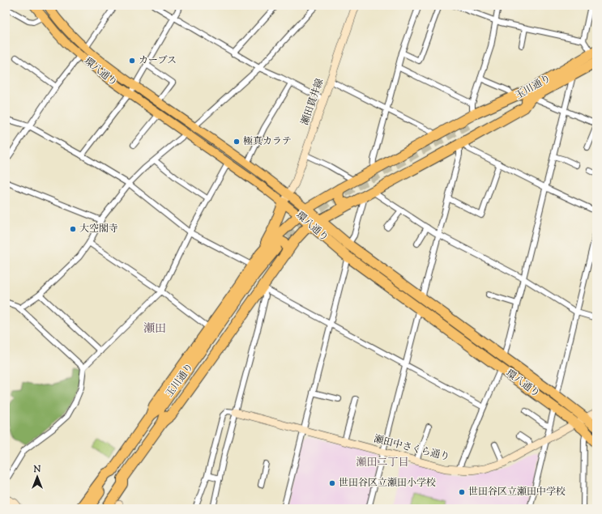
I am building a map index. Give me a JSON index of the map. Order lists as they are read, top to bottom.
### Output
{
  "streets": {
    "highway": ["環八通り", "玉川通り"],
    "street": ["瀬田貫井線", "瀬田中さくら通り"]
  },
  "crossings": [
    ["環八通り", "瀬田貫井線"],
    ["環八通り", "瀬田中さくら通り"]
  ],
  "districts": ["瀬田", "瀬田二丁目"],
  "places": [
    "カーブス",
    "極真カラテ",
    "大空閣寺",
    "世田谷区立瀬田小学校",
    "世田谷区立瀬田中学校"
  ],
  "north": "top"
}
